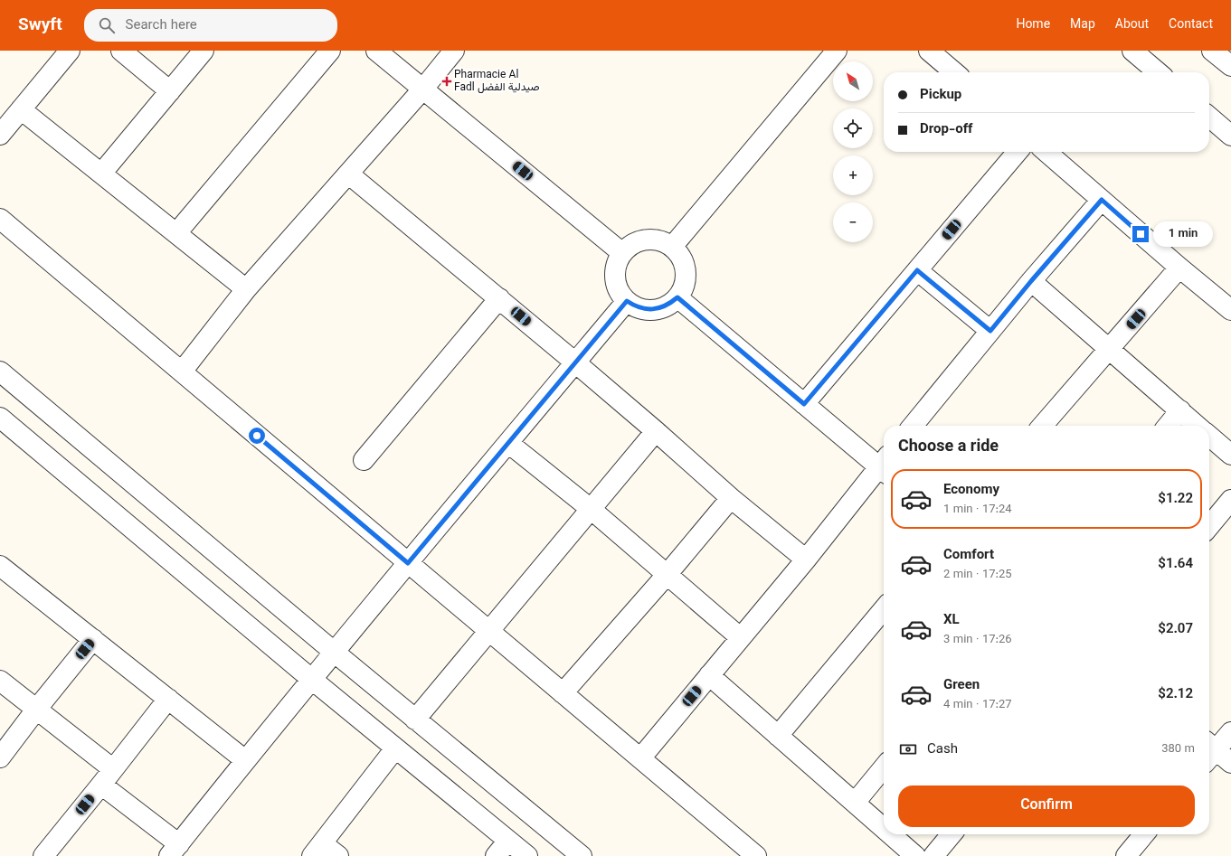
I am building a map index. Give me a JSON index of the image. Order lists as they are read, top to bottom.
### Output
{
  "places": {
    "health": ["Pharmacie Al Fadl صيدلية الفضل"]
  },
  "north": "top left",
  "page": {
    "header": "Swyft",
    "search": "Search here",
    "nav": [
      "Home",
      "Map",
      "About",
      "Contact"
    ],
    "map_buttons": ["+", "−"],
    "banner": ["Pickup", "Drop-off"],
    "bubble": "1 min",
    "heading": "Choose a ride",
    "list": [
      {
        "name": "Economy",
        "note": "1 min · 17:24",
        "value": "$1.22"
      },
      {
        "name": "Comfort",
        "note": "2 min · 17:25",
        "value": "$1.64"
      },
      {
        "name": "XL",
        "note": "3 min · 17:26",
        "value": "$2.07"
      },
      {
        "name": "Green",
        "note": "4 min · 17:27",
        "value": "$2.12"
      }
    ],
    "pay": ["Cash", "380 m"],
    "buttons": "Confirm"
  }
}
